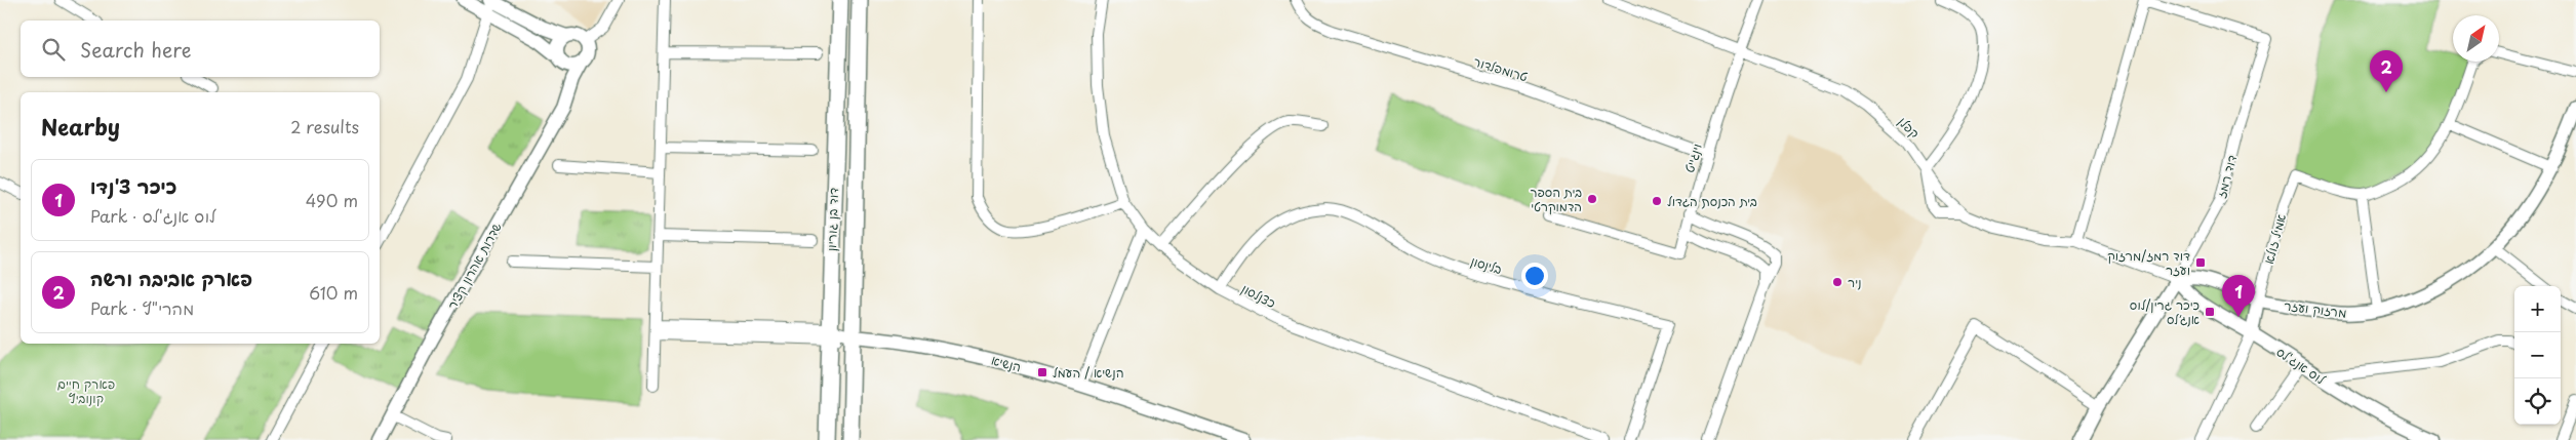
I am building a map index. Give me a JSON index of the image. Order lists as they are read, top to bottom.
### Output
{
  "streets": {
    "main road": ["דוד בן גוריון"],
    "street": [
      "טרומפלדור",
      "קפלן",
      "וינגייט",
      "דוד רמז",
      "אמיל זולא",
      "בלינסון",
      "שדרות אהרון קציר",
      "כצנלסון",
      "מרזוק ועזר",
      "הנשיא",
      "לוס אנג'לס"
    ]
  },
  "crossings": [
    ["טרומפלדור", "וינגייט"],
    ["קפלן", "וינגייט"],
    ["קפלן", "דוד רמז"],
    ["קפלן", "מרזוק ועזר"],
    ["קפלן", "לוס אנג'לס"],
    ["דוד רמז", "מרזוק ועזר"],
    ["דוד רמז", "לוס אנג'לס"],
    ["דוד בן גוריון", "הנשיא"],
    ["אמיל זולא", "מרזוק ועזר"],
    ["אמיל זולא", "לוס אנג'לס"],
    ["בלינסון", "כצנלסון"],
    ["מרזוק ועזר", "לוס אנג'לס"]
  ],
  "parks": ["פארק חיים קונוביץ"],
  "places": {
    "other": ["בית הספר הדמוקרטי", "בית הכנסת הגדול", "ניר"],
    "transit": ["דוד רמז/מרזוק ועזר", "כיכר גרין/לוס אנג׳לס", "הנשיא / העמל"]
  },
  "north": "top right",
  "page": {
    "search": "Search here",
    "pins": ["2", "1"],
    "heading": ["Nearby", "2 results"],
    "list": [
      {
        "mark": "1",
        "name": "כיכר צ'נדו",
        "note": "Park · לוס אנג'לס",
        "value": "490 m"
      },
      {
        "mark": "2",
        "name": "פארק אביבה ורשה",
        "note": "Park · מהרי\"ץ",
        "value": "610 m"
      }
    ],
    "map_buttons": ["+", "−"]
  }
}
